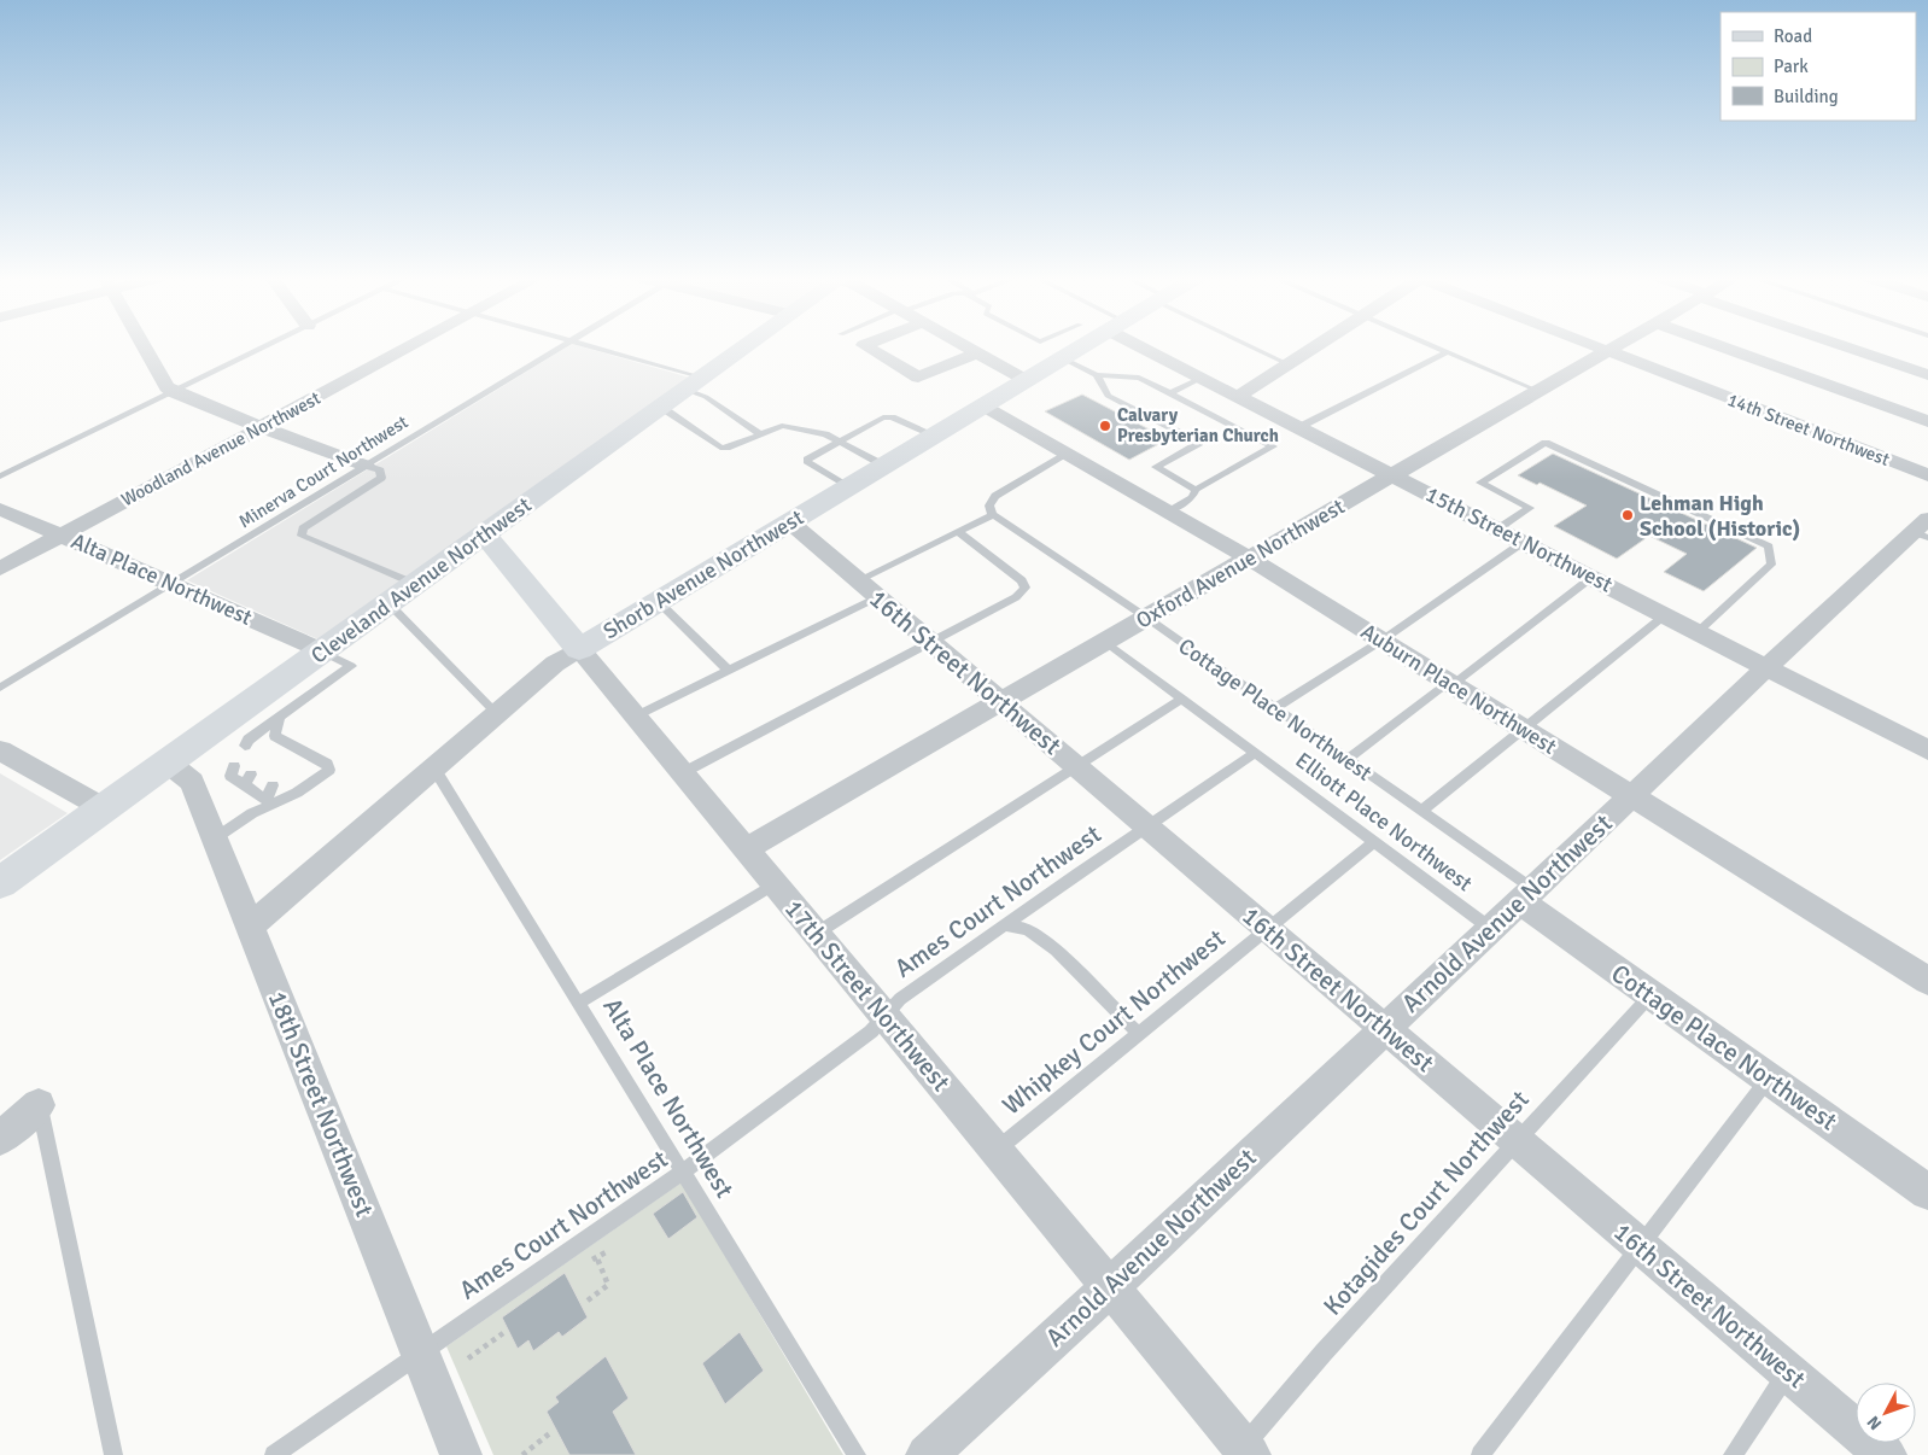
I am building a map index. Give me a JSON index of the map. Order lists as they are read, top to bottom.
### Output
{
  "streets": {
    "street": [
      "14th Street Northwest",
      "Woodland Avenue Northwest",
      "15th Street Northwest",
      "Oxford Avenue Northwest",
      "Shorb Avenue Northwest",
      "Alta Place Northwest",
      "Cleveland Avenue Northwest",
      "16th Street Northwest",
      "Auburn Place Northwest",
      "Cottage Place Northwest",
      "Arnold Avenue Northwest",
      "17th Street Northwest",
      "18th Street Northwest"
    ],
    "lane": [
      "Minerva Court Northwest",
      "Elliott Place Northwest",
      "Ames Court Northwest",
      "Whipkey Court Northwest",
      "Kotagides Court Northwest"
    ]
  },
  "crossings": [
    ["14th Street Northwest", "Oxford Avenue Northwest"],
    ["Woodland Avenue Northwest", "Alta Place Northwest"],
    ["Minerva Court Northwest", "Alta Place Northwest"],
    ["15th Street Northwest", "Oxford Avenue Northwest"],
    ["15th Street Northwest", "Arnold Avenue Northwest"],
    ["Oxford Avenue Northwest", "16th Street Northwest"],
    ["Oxford Avenue Northwest", "Auburn Place Northwest"],
    ["Oxford Avenue Northwest", "Cottage Place Northwest"],
    ["Oxford Avenue Northwest", "Elliott Place Northwest"],
    ["Oxford Avenue Northwest", "17th Street Northwest"],
    ["Shorb Avenue Northwest", "Alta Place Northwest"],
    ["Shorb Avenue Northwest", "16th Street Northwest"],
    ["Shorb Avenue Northwest", "Auburn Place Northwest"],
    ["Shorb Avenue Northwest", "17th Street Northwest"],
    ["Shorb Avenue Northwest", "18th Street Northwest"],
    ["Alta Place Northwest", "Cleveland Avenue Northwest"],
    ["Alta Place Northwest", "Ames Court Northwest"],
    ["Cleveland Avenue Northwest", "17th Street Northwest"],
    ["Cleveland Avenue Northwest", "18th Street Northwest"],
    ["16th Street Northwest", "Ames Court Northwest"],
    ["16th Street Northwest", "Arnold Avenue Northwest"],
    ["16th Street Northwest", "Whipkey Court Northwest"],
    ["16th Street Northwest", "Kotagides Court Northwest"],
    ["Auburn Place Northwest", "Arnold Avenue Northwest"],
    ["Cottage Place Northwest", "Arnold Avenue Northwest"],
    ["Cottage Place Northwest", "Kotagides Court Northwest"],
    ["Elliott Place Northwest", "Ames Court Northwest"],
    ["Elliott Place Northwest", "Arnold Avenue Northwest"],
    ["Elliott Place Northwest", "Whipkey Court Northwest"],
    ["Ames Court Northwest", "17th Street Northwest"],
    ["Ames Court Northwest", "18th Street Northwest"],
    ["Arnold Avenue Northwest", "17th Street Northwest"],
    ["17th Street Northwest", "Whipkey Court Northwest"],
    ["17th Street Northwest", "Kotagides Court Northwest"]
  ],
  "places": ["Calvary Presbyterian Church", "Lehman High School (Historic)"],
  "legend": ["Road", "Park", "Building"],
  "north": "bottom left"
}
